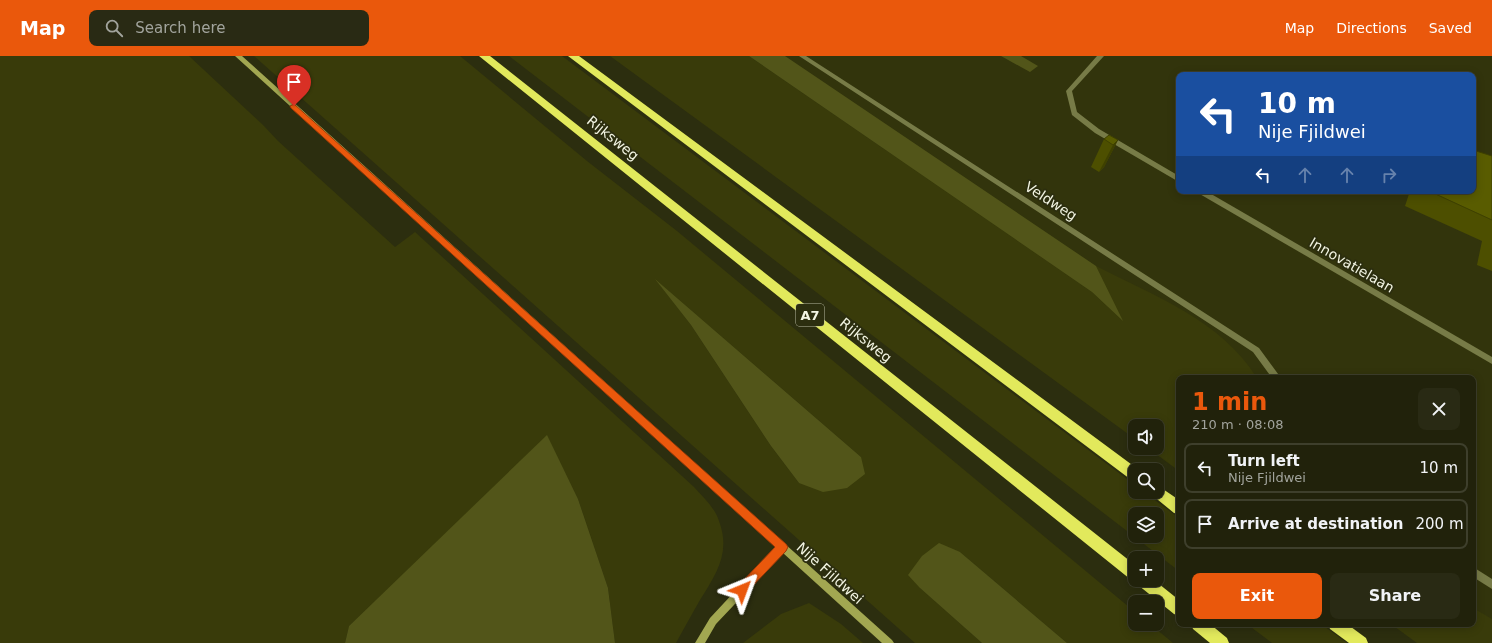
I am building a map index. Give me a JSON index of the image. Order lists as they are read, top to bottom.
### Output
{
  "streets": {
    "highway": ["Rijksweg", "A7"],
    "main road": ["Nije Fjildwei"],
    "street": ["Veldweg", "Innovatielaan"]
  },
  "page": {
    "header": "Map",
    "search": "Search here",
    "nav": ["Map", "Directions", "Saved"],
    "turn": ["10 m", "Nije Fjildwei"],
    "heading": ["1 min", "210 m · 08:08"],
    "map_buttons": ["+", "−"],
    "list": [
      {
        "name": "Turn left",
        "note": "Nije Fjildwei",
        "value": "10 m"
      },
      {
        "name": "Arrive at destination",
        "value": "200 m"
      }
    ],
    "buttons": ["Exit", "Share"]
  }
}
